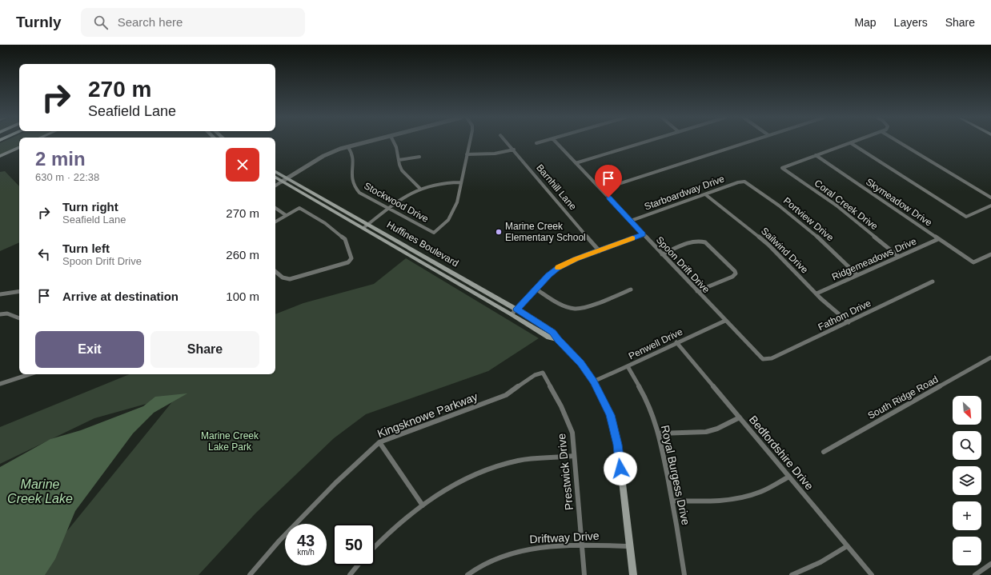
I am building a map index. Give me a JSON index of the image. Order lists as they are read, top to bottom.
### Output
{
  "streets": {
    "main road": ["Huffines Boulevard"],
    "street": [
      "Barnhill Lane",
      "Starboardway Drive",
      "Stockwood Drive",
      "Skymeadow Drive",
      "Coral Creek Drive",
      "Portview Drive",
      "Sailwind Drive",
      "Ridgemeadows Drive",
      "Spoon Drift Drive",
      "Fathom Drive",
      "Penwell Drive",
      "South Ridge Road",
      "Kingsknowe Parkway",
      "Bedfordshire Drive",
      "Prestwick Drive",
      "Royal Burgess Drive",
      "Driftway Drive"
    ]
  },
  "crossings": [
    ["Starboardway Drive", "Portview Drive"],
    ["Starboardway Drive", "Sailwind Drive"],
    ["Starboardway Drive", "Spoon Drift Drive"],
    ["Skymeadow Drive", "Coral Creek Drive"],
    ["Skymeadow Drive", "Ridgemeadows Drive"],
    ["Coral Creek Drive", "Ridgemeadows Drive"],
    ["Portview Drive", "Ridgemeadows Drive"],
    ["Huffines Boulevard", "Penwell Drive"],
    ["Huffines Boulevard", "Driftway Drive"],
    ["Sailwind Drive", "Ridgemeadows Drive"],
    ["Sailwind Drive", "Fathom Drive"],
    ["Spoon Drift Drive", "Fathom Drive"],
    ["Spoon Drift Drive", "Penwell Drive"],
    ["Penwell Drive", "Bedfordshire Drive"],
    ["Penwell Drive", "Royal Burgess Drive"],
    ["Kingsknowe Parkway", "Prestwick Drive"],
    ["Prestwick Drive", "Driftway Drive"]
  ],
  "water": ["Marine Creek Lake"],
  "parks": ["Marine Creek Lake Park"],
  "places": ["Marine Creek Elementary School"],
  "north": "bottom right",
  "page": {
    "header": "Turnly",
    "search": "Search here",
    "nav": ["Map", "Layers", "Share"],
    "turn": ["270 m", "Seafield Lane"],
    "heading": ["2 min", "630 m · 22:38"],
    "list": [
      {
        "name": "Turn right",
        "note": "Seafield Lane",
        "value": "270 m"
      },
      {
        "name": "Turn left",
        "note": "Spoon Drift Drive",
        "value": "260 m"
      },
      {
        "name": "Arrive at destination",
        "value": "100 m"
      }
    ],
    "buttons": ["Exit", "Share"],
    "map_buttons": ["+", "−"],
    "speed": "43 km/h",
    "limit": "50"
  }
}
